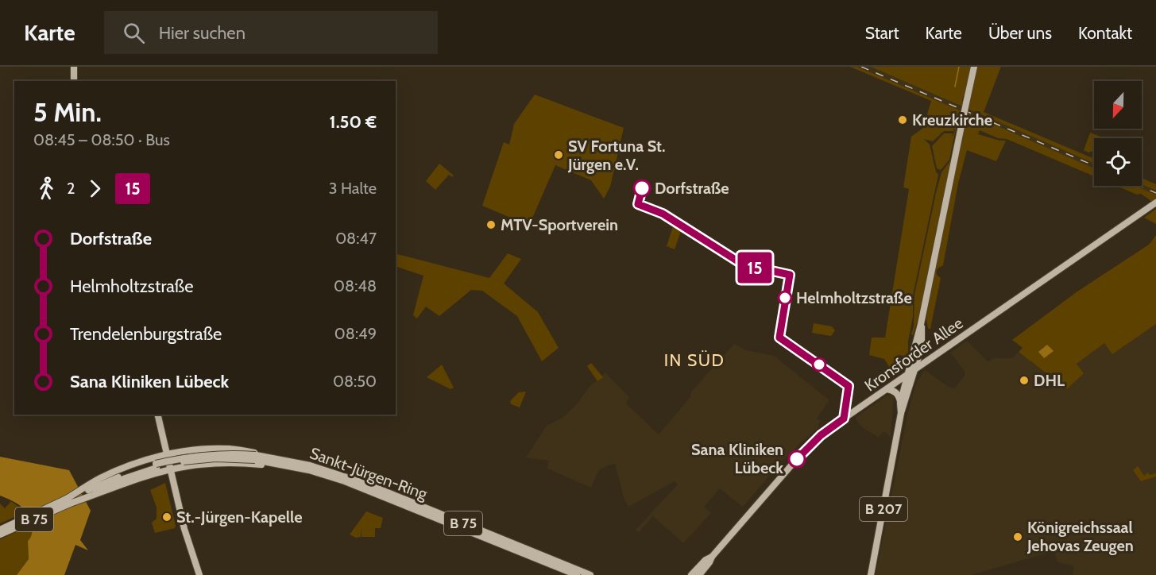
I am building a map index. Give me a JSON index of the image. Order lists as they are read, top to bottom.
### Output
{
  "streets": {
    "main road": [
      "Kronsforder Allee",
      "Sankt-Jürgen-Ring",
      "B 207",
      "B 75"
    ]
  },
  "crossings": [
    ["Kronsforder Allee", "B 207"],
    ["Sankt-Jürgen-Ring", "B 75"]
  ],
  "districts": ["IN SÜD"],
  "places": [
    "Kreuzkirche",
    "SV Fortuna St. Jürgen e.V.",
    "Dorfstraße",
    "MTV-Sportverein",
    "Helmholtzstraße",
    "DHL",
    "Sana Kliniken Lübeck",
    "St.-Jürgen-Kapelle",
    "Königreichssaal Jehovas Zeugen"
  ],
  "lines": ["bus line 15"],
  "north": "bottom",
  "page": {
    "header": "Karte",
    "search": "Hier suchen",
    "nav": [
      "Start",
      "Karte",
      "Über uns",
      "Kontakt"
    ],
    "on_map": "15",
    "heading": ["5 Min.", "08:45 – 08:50 · Bus", "1.50 €"],
    "legs": ["2", "15", "3 Halte"],
    "list": [
      {
        "name": "Dorfstraße",
        "value": "08:47"
      },
      {
        "name": "Helmholtzstraße",
        "value": "08:48"
      },
      {
        "name": "Trendelenburgstraße",
        "value": "08:49"
      },
      {
        "name": "Sana Kliniken Lübeck",
        "value": "08:50"
      }
    ]
  }
}
